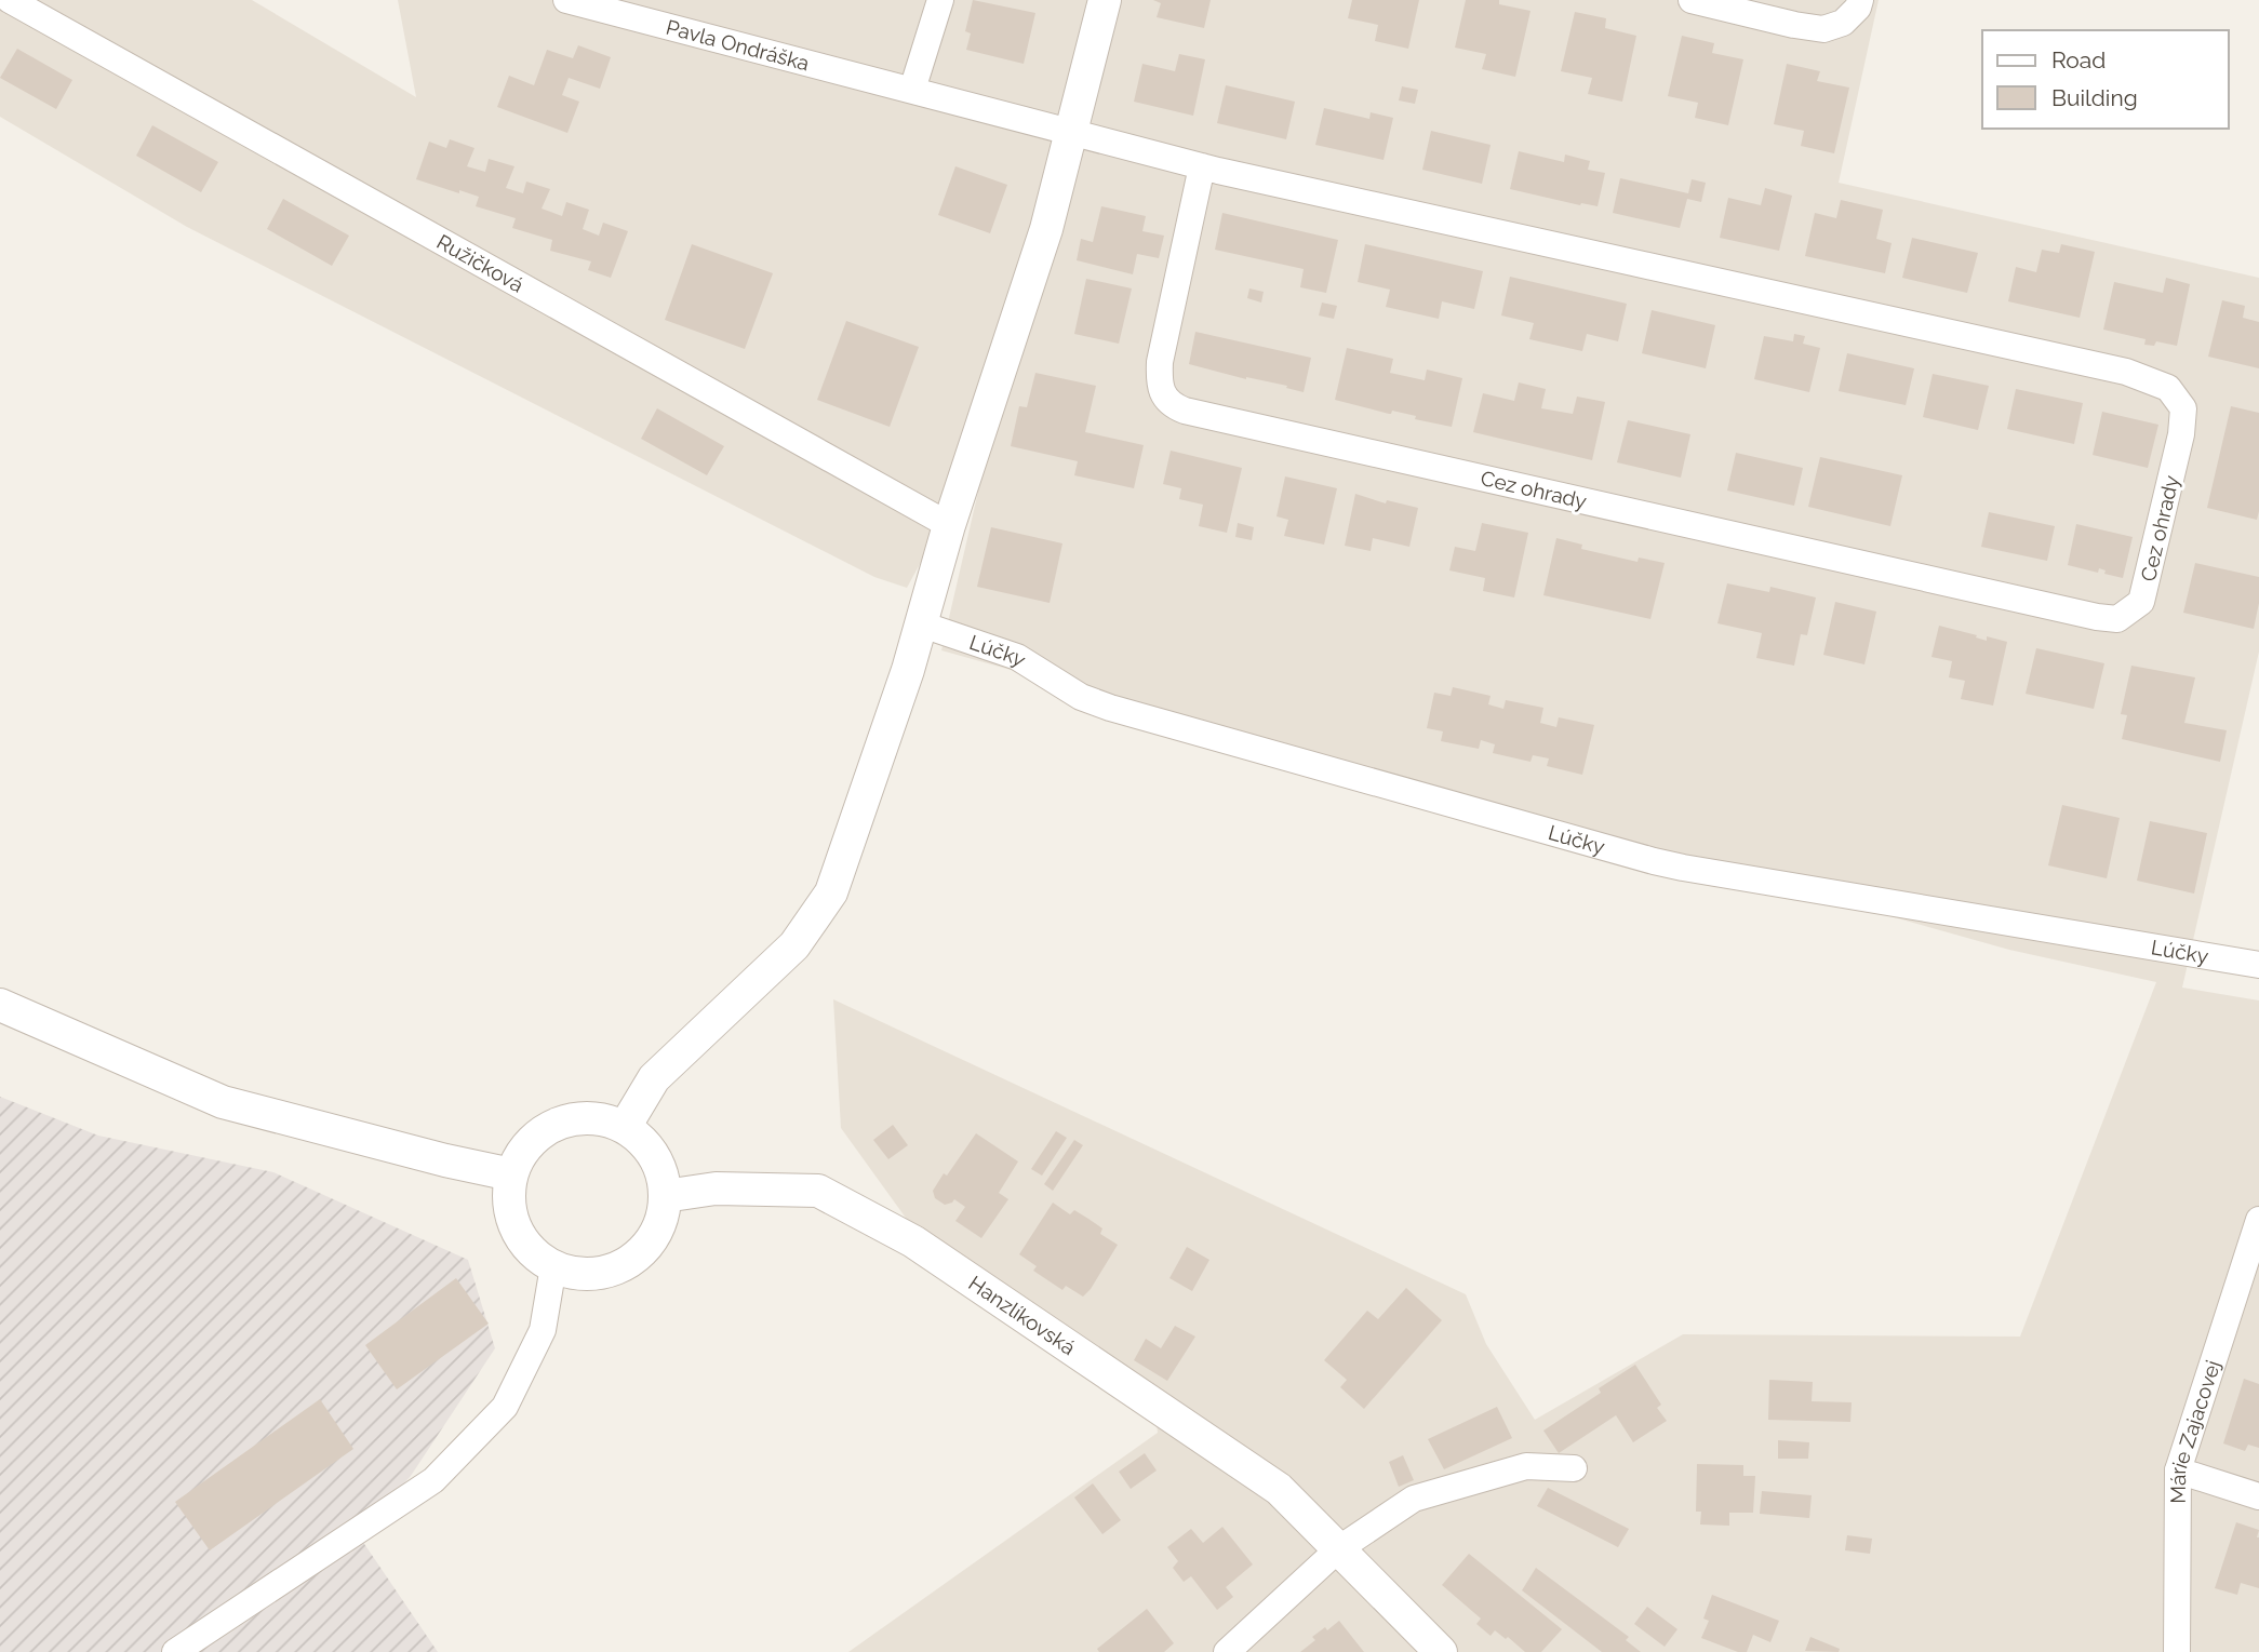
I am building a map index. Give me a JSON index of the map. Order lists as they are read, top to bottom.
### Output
{
  "streets": {
    "street": [
      "Pavla Ondráška",
      "Ružičková",
      "Cez ohrady",
      "Lúčky",
      "Hanzlíkovská",
      "Márie Zajacovej"
    ]
  },
  "crossings": [
    ["Pavla Ondráška", "Cez ohrady"]
  ],
  "legend": ["Road", "Building"]
}
